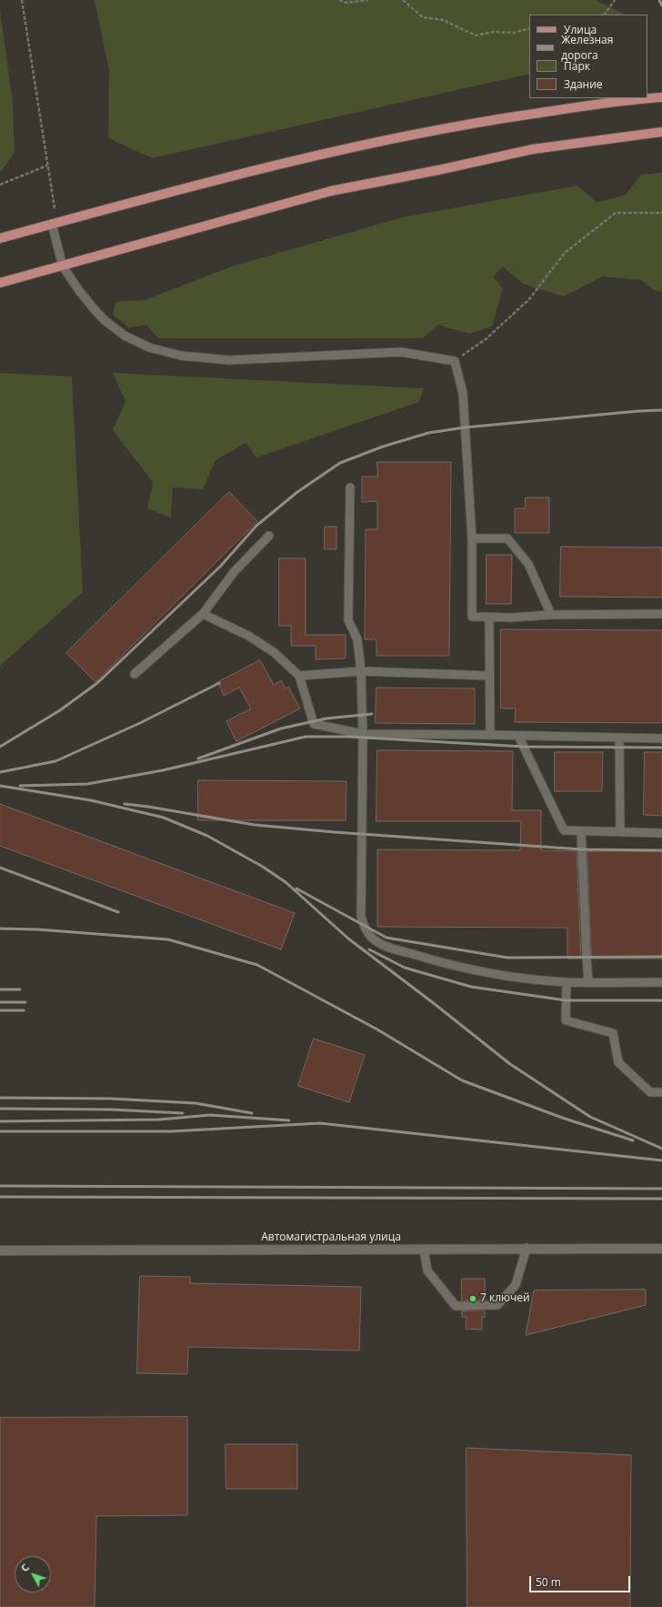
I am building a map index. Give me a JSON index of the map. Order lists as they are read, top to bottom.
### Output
{
  "streets": {
    "main road": ["Автомагистральная улица"]
  },
  "places": ["7 ключей"],
  "legend": [
    "Улица",
    "Железная дорога",
    "Парк",
    "Здание"
  ],
  "scale_bar": "50 m",
  "north": "top left"
}
